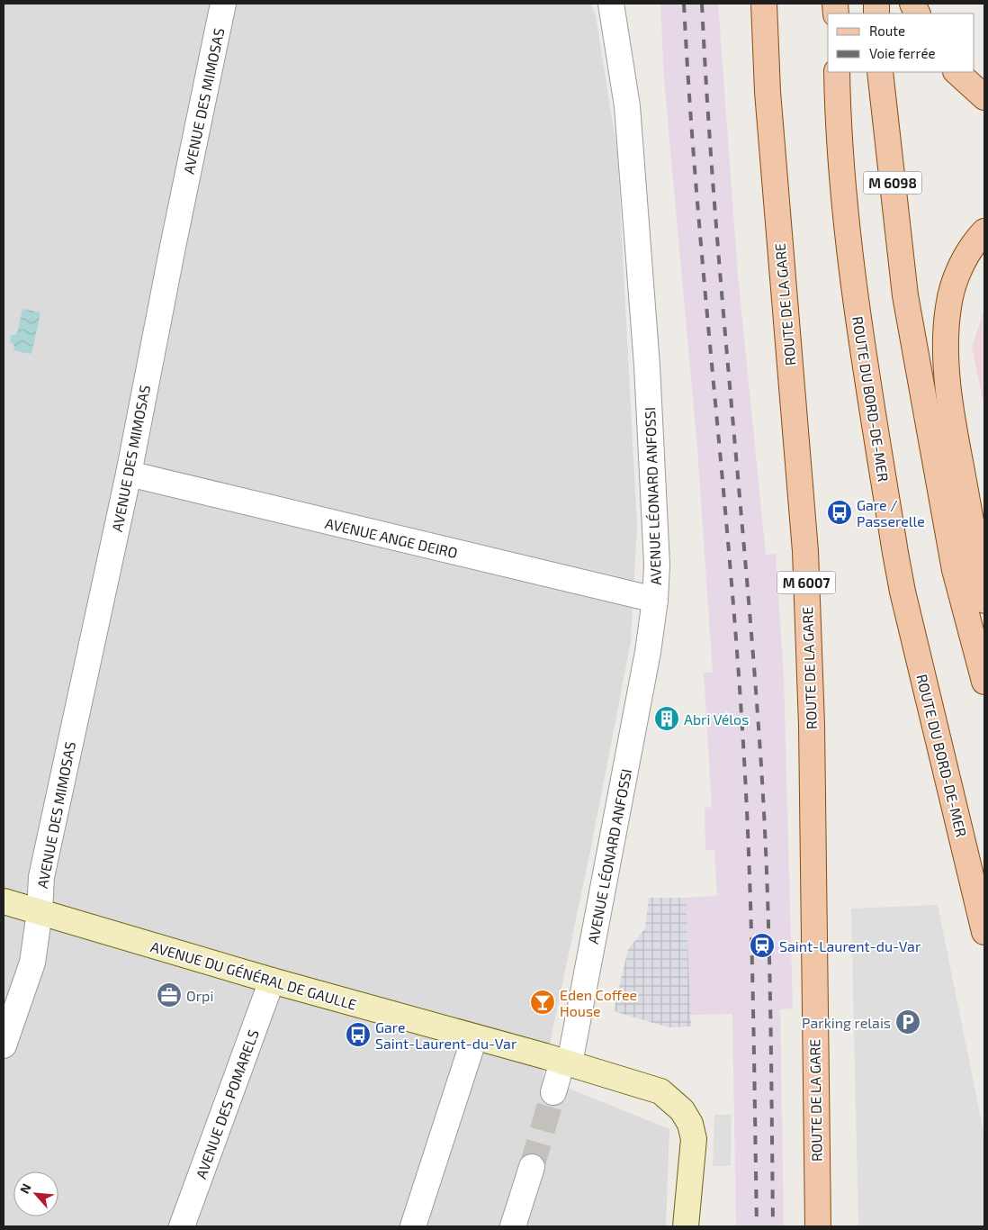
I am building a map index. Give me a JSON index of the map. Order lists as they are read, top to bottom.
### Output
{
  "streets": {
    "main road": [
      "M 6098",
      "ROUTE DE LA GARE",
      "ROUTE DU BORD-DE-MER",
      "M 6007",
      "AVENUE DU GÉNÉRAL DE GAULLE"
    ],
    "street": [
      "AVENUE DES MIMOSAS",
      "AVENUE LÉONARD ANFOSSI",
      "AVENUE ANGE DEIRO",
      "AVENUE DES POMARELS"
    ]
  },
  "crossings": [
    ["AVENUE DES MIMOSAS", "AVENUE ANGE DEIRO"],
    ["AVENUE DES MIMOSAS", "AVENUE DU GÉNÉRAL DE GAULLE"],
    ["AVENUE LÉONARD ANFOSSI", "AVENUE ANGE DEIRO"],
    ["AVENUE LÉONARD ANFOSSI", "AVENUE DU GÉNÉRAL DE GAULLE"],
    ["AVENUE DU GÉNÉRAL DE GAULLE", "AVENUE DES POMARELS"]
  ],
  "places": {
    "bus stop": ["Gare / Passerelle", "Gare Saint-Laurent-du-Var"],
    "building": ["Abri Vélos"],
    "station": ["Saint-Laurent-du-Var"],
    "office": ["Orpi"],
    "bar": ["Eden Coffee House"],
    "parking": ["Parking relais"]
  },
  "legend": ["Route", "Voie ferrée"],
  "north": "top left"
}
